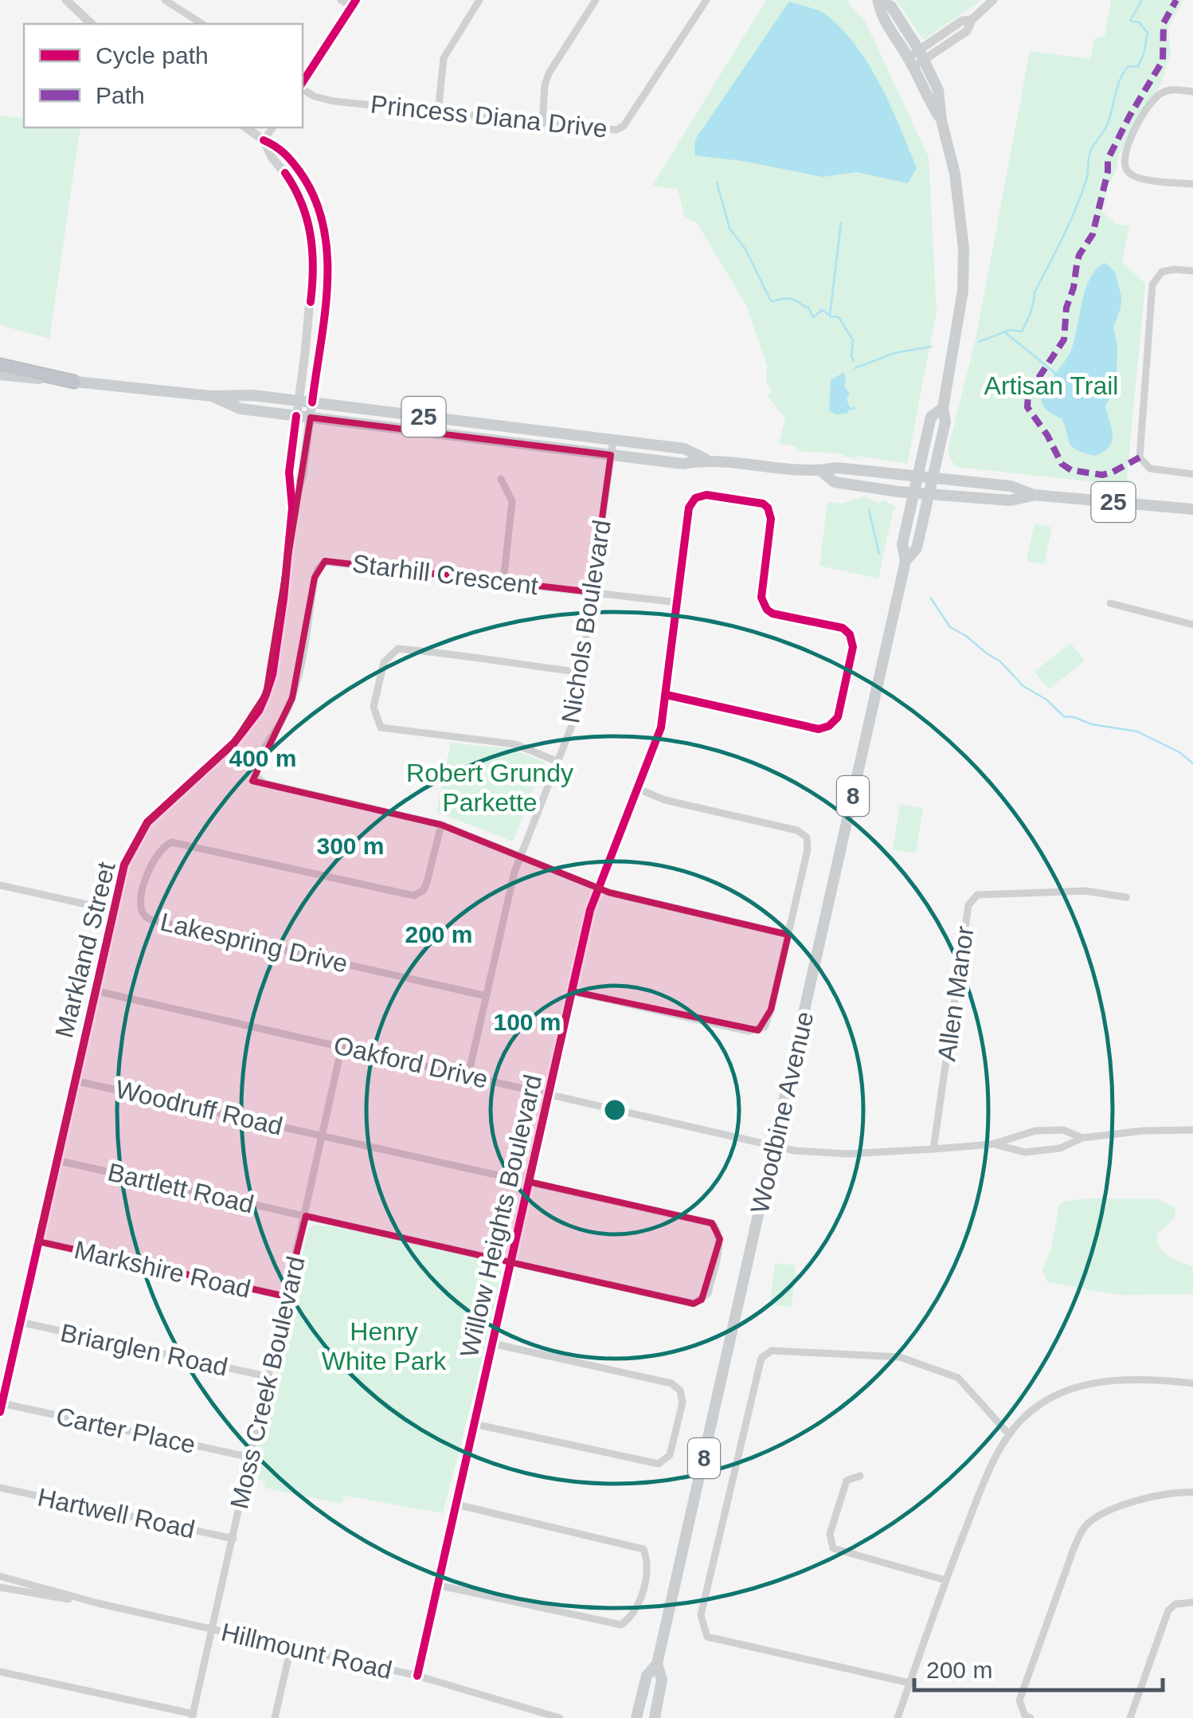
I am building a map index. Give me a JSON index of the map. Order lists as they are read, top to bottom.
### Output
{
  "streets": {
    "main road": ["25", "8", "Woodbine Avenue"],
    "street": [
      "Princess Diana Drive",
      "Starhill Crescent",
      "Nichols Boulevard",
      "Lakespring Drive",
      "Markland Street",
      "Allen Manor",
      "Oakford Drive",
      "Woodruff Road",
      "Bartlett Road",
      "Willow Heights Boulevard",
      "Markshire Road",
      "Briarglen Road",
      "Moss Creek Boulevard",
      "Carter Place",
      "Hartwell Road",
      "Hillmount Road"
    ]
  },
  "crossings": [
    ["25", "Nichols Boulevard"],
    ["25", "Markland Street"],
    ["25", "Woodbine Avenue"],
    ["Starhill Crescent", "Nichols Boulevard"],
    ["Starhill Crescent", "Lakespring Drive"],
    ["Starhill Crescent", "Willow Heights Boulevard"],
    ["Nichols Boulevard", "Lakespring Drive"],
    ["Nichols Boulevard", "Oakford Drive"],
    ["Markland Street", "Oakford Drive"],
    ["Markland Street", "Woodruff Road"],
    ["Markland Street", "Bartlett Road"],
    ["Markland Street", "Markshire Road"],
    ["Markland Street", "Briarglen Road"],
    ["Markland Street", "Carter Place"],
    ["Allen Manor", "Oakford Drive"],
    ["Oakford Drive", "Woodbine Avenue"],
    ["Oakford Drive", "Willow Heights Boulevard"],
    ["Oakford Drive", "Moss Creek Boulevard"],
    ["Woodruff Road", "Bartlett Road"],
    ["Woodruff Road", "Willow Heights Boulevard"],
    ["Woodruff Road", "Moss Creek Boulevard"],
    ["Bartlett Road", "Willow Heights Boulevard"],
    ["Bartlett Road", "Moss Creek Boulevard"],
    ["Willow Heights Boulevard", "Hillmount Road"],
    ["Markshire Road", "Moss Creek Boulevard"],
    ["Briarglen Road", "Moss Creek Boulevard"],
    ["Moss Creek Boulevard", "Carter Place"],
    ["Moss Creek Boulevard", "Hartwell Road"],
    ["Moss Creek Boulevard", "Hillmount Road"]
  ],
  "parks": ["Artisan Trail", "Robert Grundy Parkette", "Henry White Park"],
  "legend": ["Cycle path", "Path"],
  "scale_bar": "200 m",
  "rings": [
    "400 m",
    "300 m",
    "200 m",
    "100 m"
  ]
}
